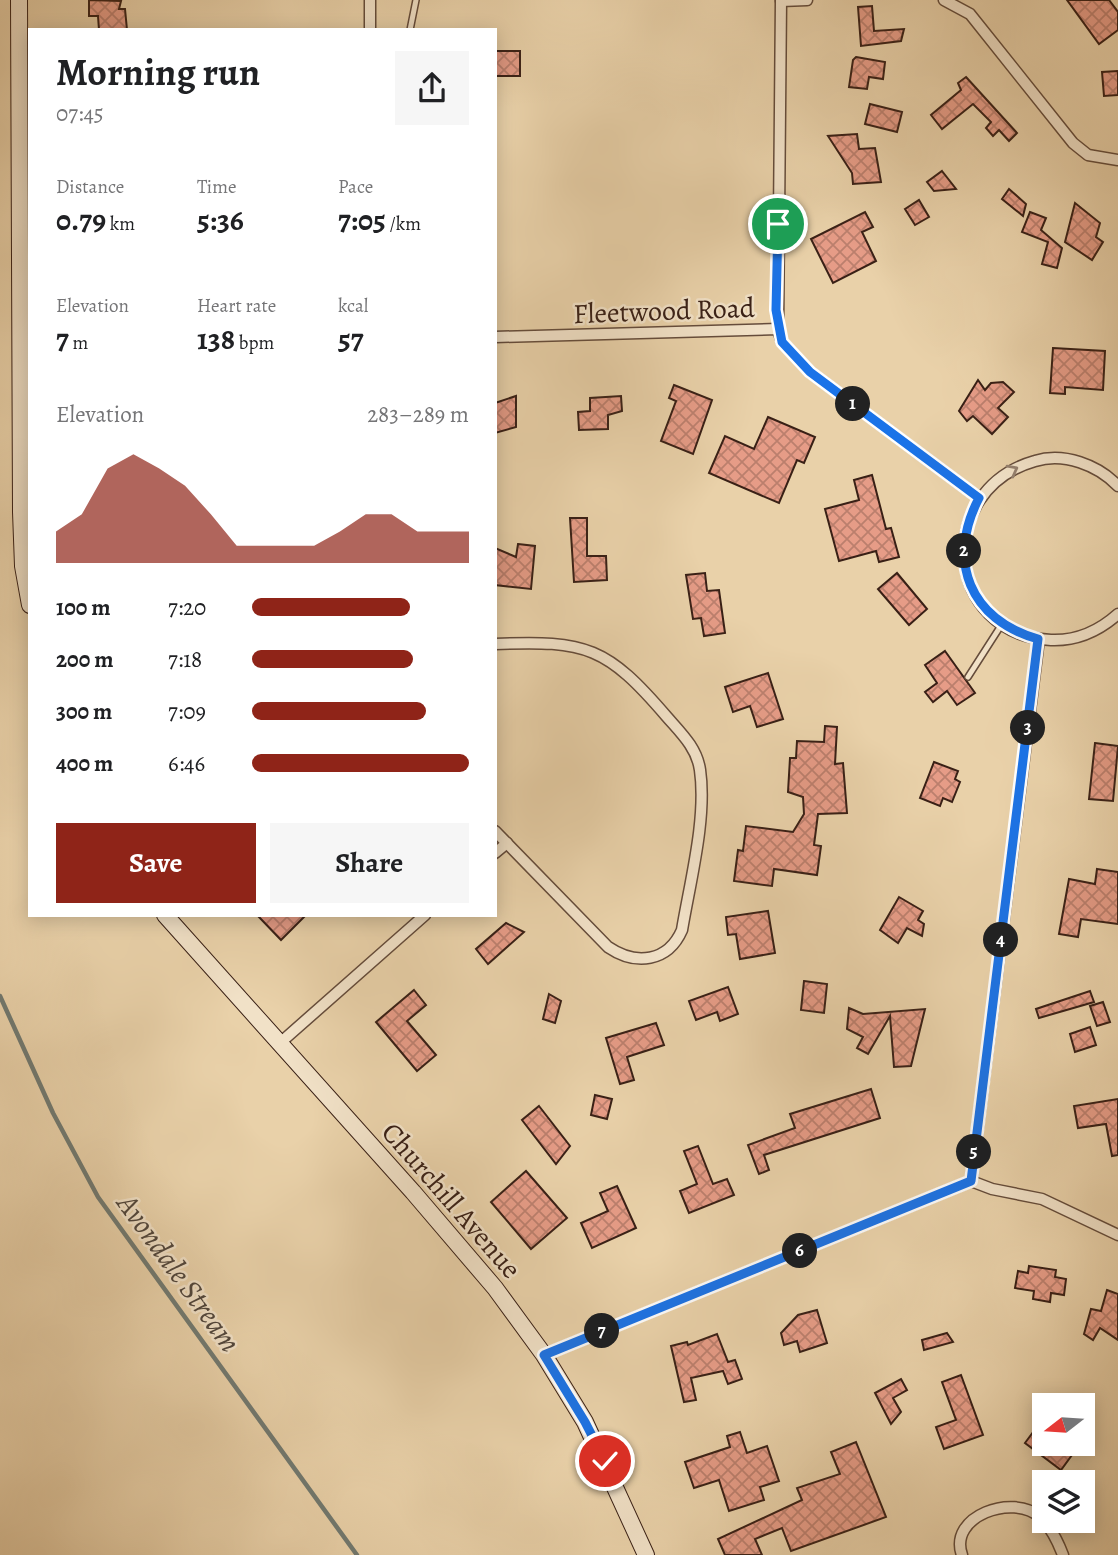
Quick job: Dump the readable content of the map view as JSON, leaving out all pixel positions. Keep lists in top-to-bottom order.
{
  "streets": {
    "main road": ["Churchill Avenue"],
    "street": ["Fleetwood Road"]
  },
  "water": ["Avondale Stream"],
  "north": "left",
  "page": {
    "heading": ["Morning run", "07:45"],
    "stats": [
      ["Distance", "0.79 km"],
      ["Time", "5:36"],
      ["Pace", "7:05 /km"],
      ["Elevation", "7 m"],
      ["Heart rate", "138 bpm"],
      ["kcal", "57"]
    ],
    "chart": ["Elevation", "283–289 m"],
    "pins": [
      "1",
      "2",
      "3",
      "4",
      "5",
      "6",
      "7"
    ],
    "list": [
      {
        "name": "100 m",
        "note": "7:20"
      },
      {
        "name": "200 m",
        "note": "7:18"
      },
      {
        "name": "300 m",
        "note": "7:09"
      },
      {
        "name": "400 m",
        "note": "6:46"
      }
    ],
    "buttons": ["Save", "Share"]
  }
}
